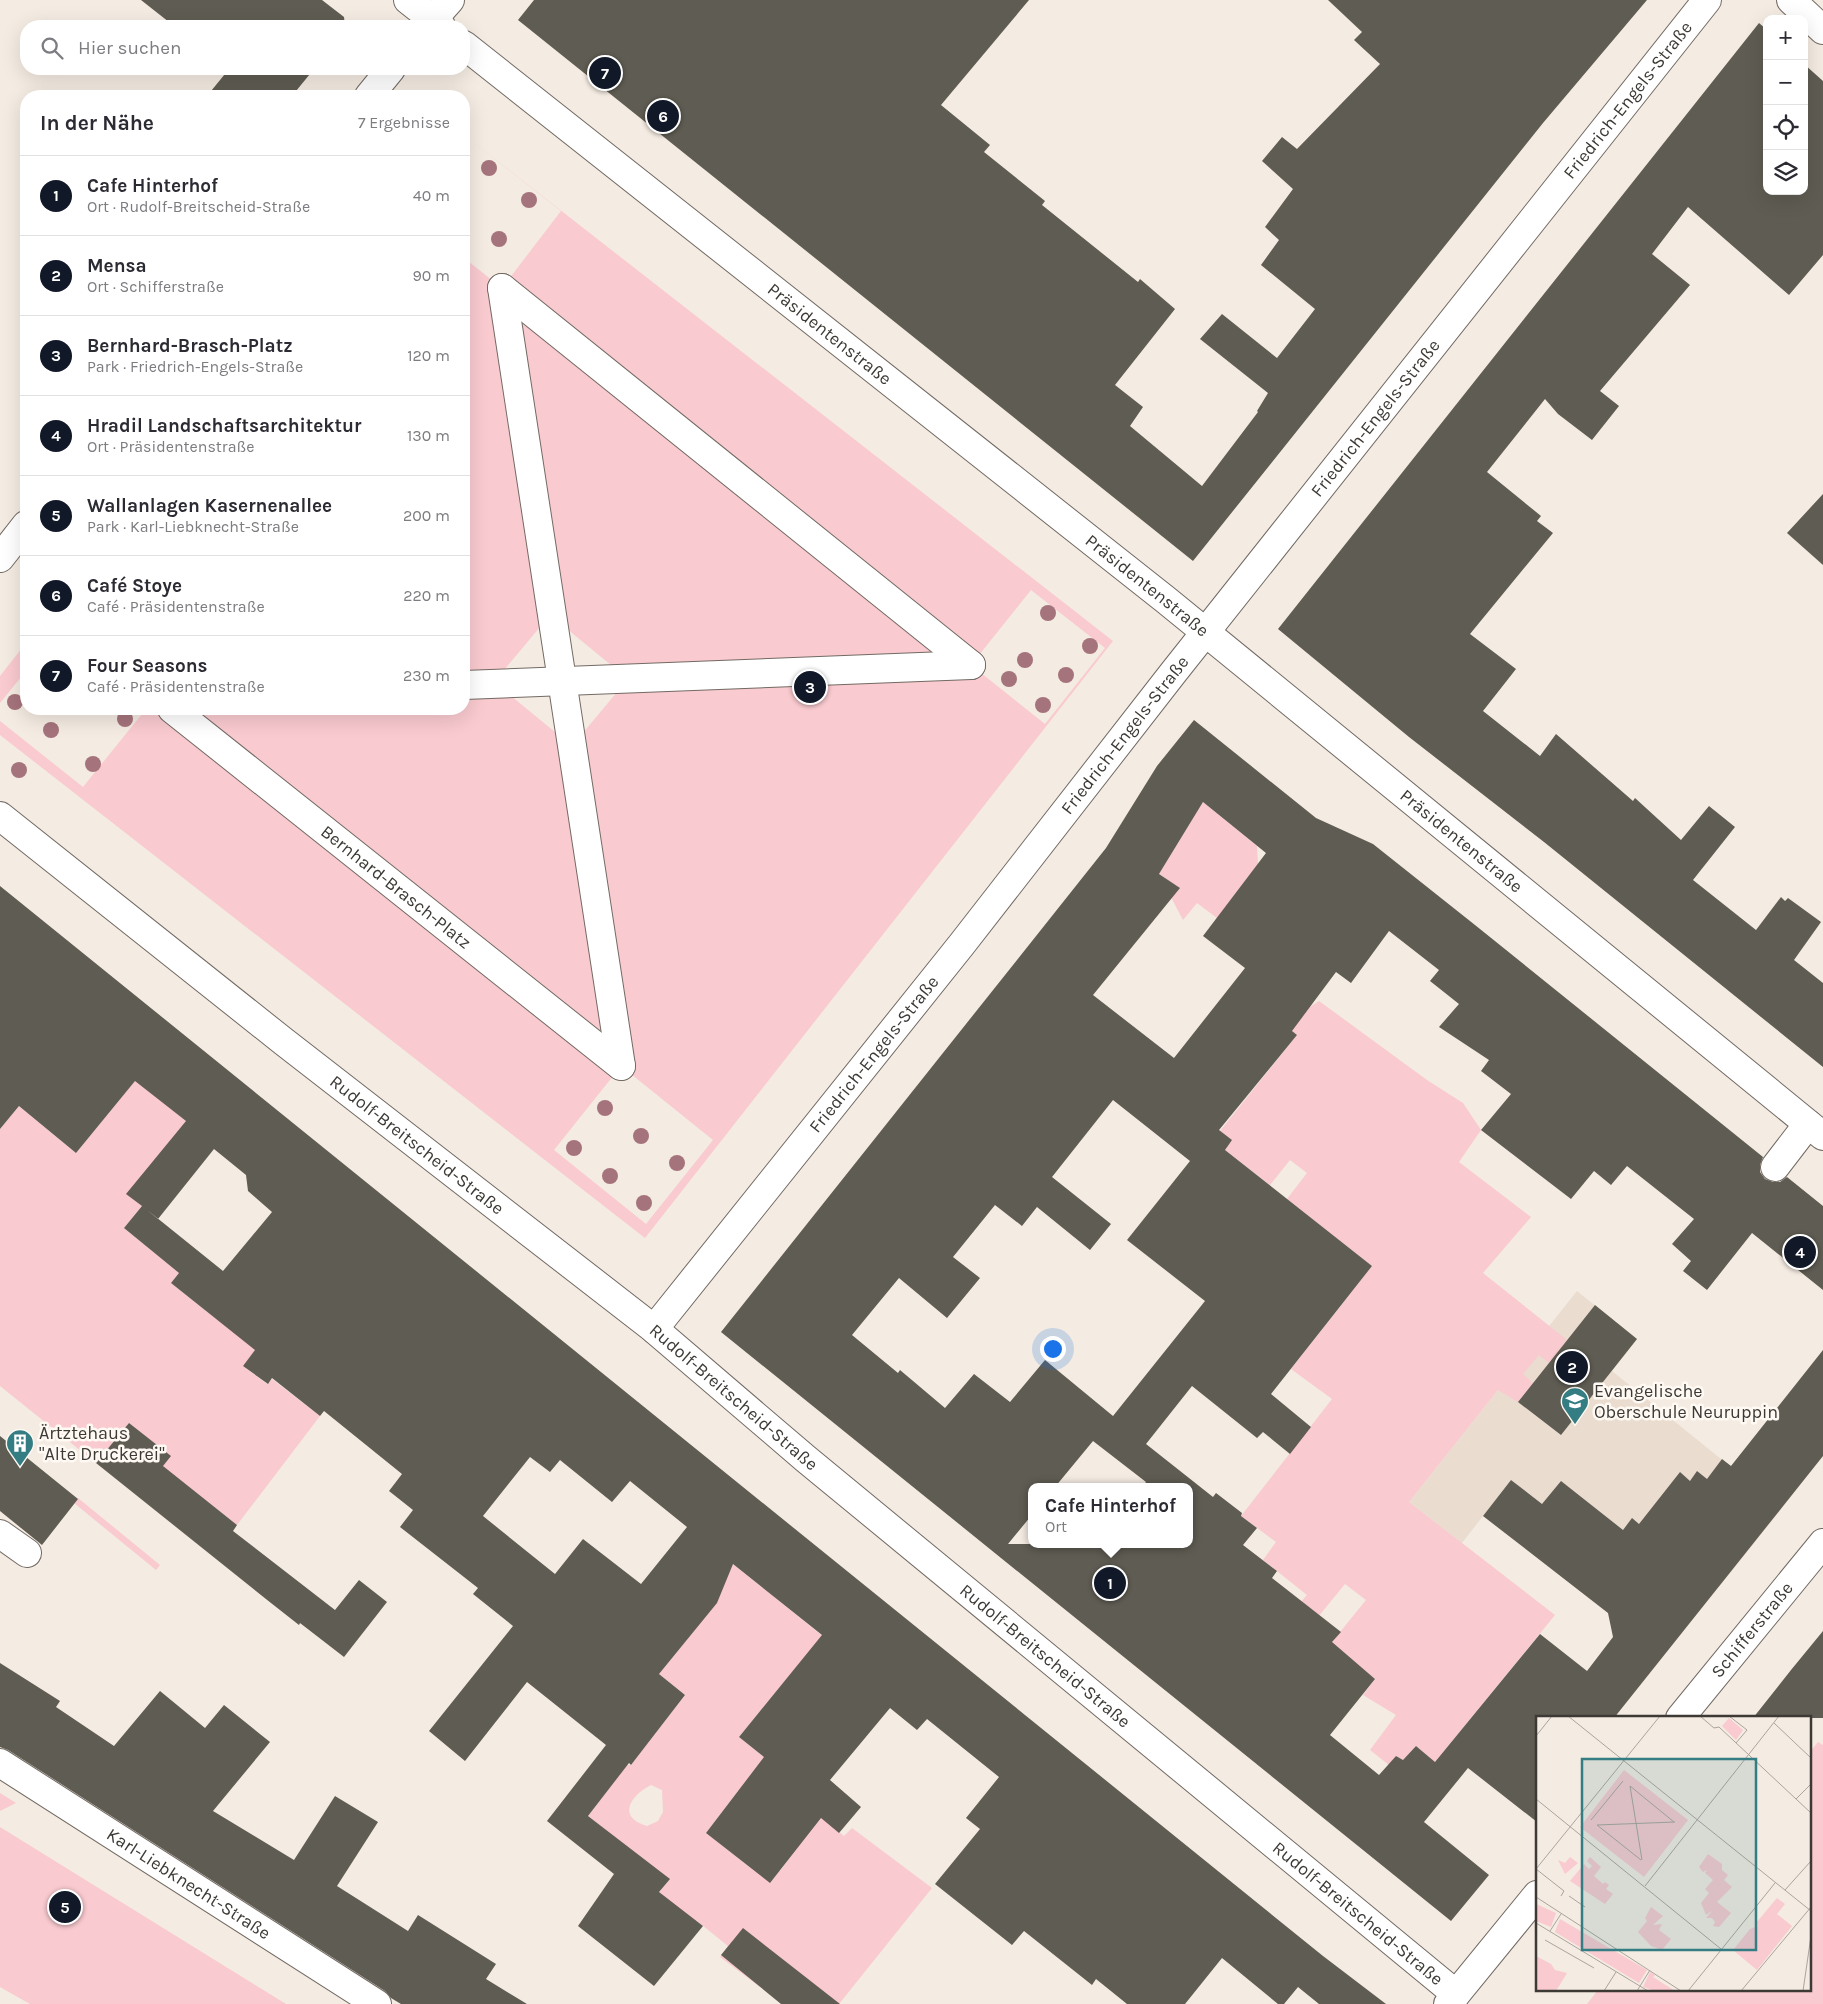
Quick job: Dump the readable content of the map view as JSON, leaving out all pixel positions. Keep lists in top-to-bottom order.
{
  "streets": {
    "street": [
      "Friedrich-Engels-Straße",
      "Präsidentenstraße",
      "Bernhard-Brasch-Platz",
      "Rudolf-Breitscheid-Straße",
      "Schifferstraße",
      "Karl-Liebknecht-Straße"
    ]
  },
  "crossings": [
    ["Friedrich-Engels-Straße", "Präsidentenstraße"],
    ["Friedrich-Engels-Straße", "Rudolf-Breitscheid-Straße"]
  ],
  "places": {
    "school or university": ["Evangelische Oberschule Neuruppin"],
    "building": ["Ärtztehaus \"Alte Druckerei\""]
  },
  "page": {
    "map_buttons": ["+", "−"],
    "search": "Hier suchen",
    "pins": [
      "7",
      "6",
      "3",
      "4",
      "2",
      "1",
      "5"
    ],
    "heading": ["In der Nähe", "7 Ergebnisse"],
    "list": [
      {
        "mark": "1",
        "name": "Cafe Hinterhof",
        "note": "Ort · Rudolf-Breitscheid-Straße",
        "value": "40 m"
      },
      {
        "mark": "2",
        "name": "Mensa",
        "note": "Ort · Schifferstraße",
        "value": "90 m"
      },
      {
        "mark": "3",
        "name": "Bernhard-Brasch-Platz",
        "note": "Park · Friedrich-Engels-Straße",
        "value": "120 m"
      },
      {
        "mark": "4",
        "name": "Hradil Landschaftsarchitektur",
        "note": "Ort · Präsidentenstraße",
        "value": "130 m"
      },
      {
        "mark": "5",
        "name": "Wallanlagen Kasernenallee",
        "note": "Park · Karl-Liebknecht-Straße",
        "value": "200 m"
      },
      {
        "mark": "6",
        "name": "Café Stoye",
        "note": "Café · Präsidentenstraße",
        "value": "220 m"
      },
      {
        "mark": "7",
        "name": "Four Seasons",
        "note": "Café · Präsidentenstraße",
        "value": "230 m"
      }
    ],
    "popup": ["Cafe Hinterhof", "Ort"]
  }
}
